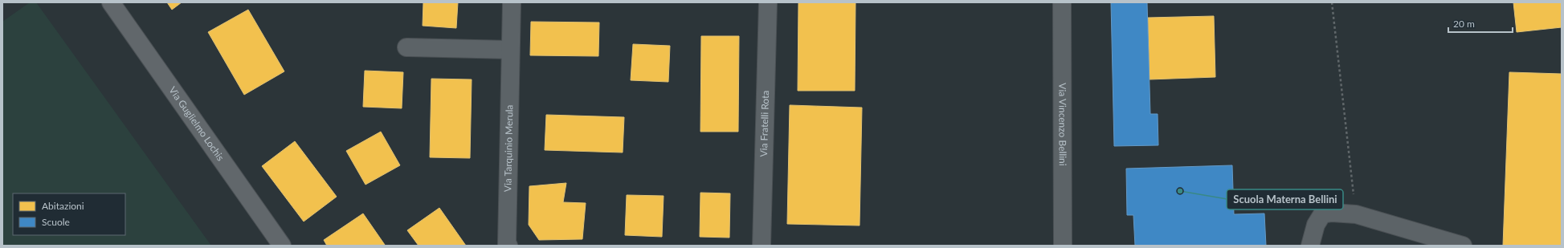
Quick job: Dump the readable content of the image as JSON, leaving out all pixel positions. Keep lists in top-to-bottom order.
{
  "streets": {
    "street": [
      "Via Guglielmo Lochis",
      "Via Fratelli Rota",
      "Via Vincenzo Bellini",
      "Via Tarquinio Merula"
    ]
  },
  "places": ["Scuola Materna Bellini"],
  "legend": ["Abitazioni", "Scuole"],
  "scale_bar": "20 m"
}
